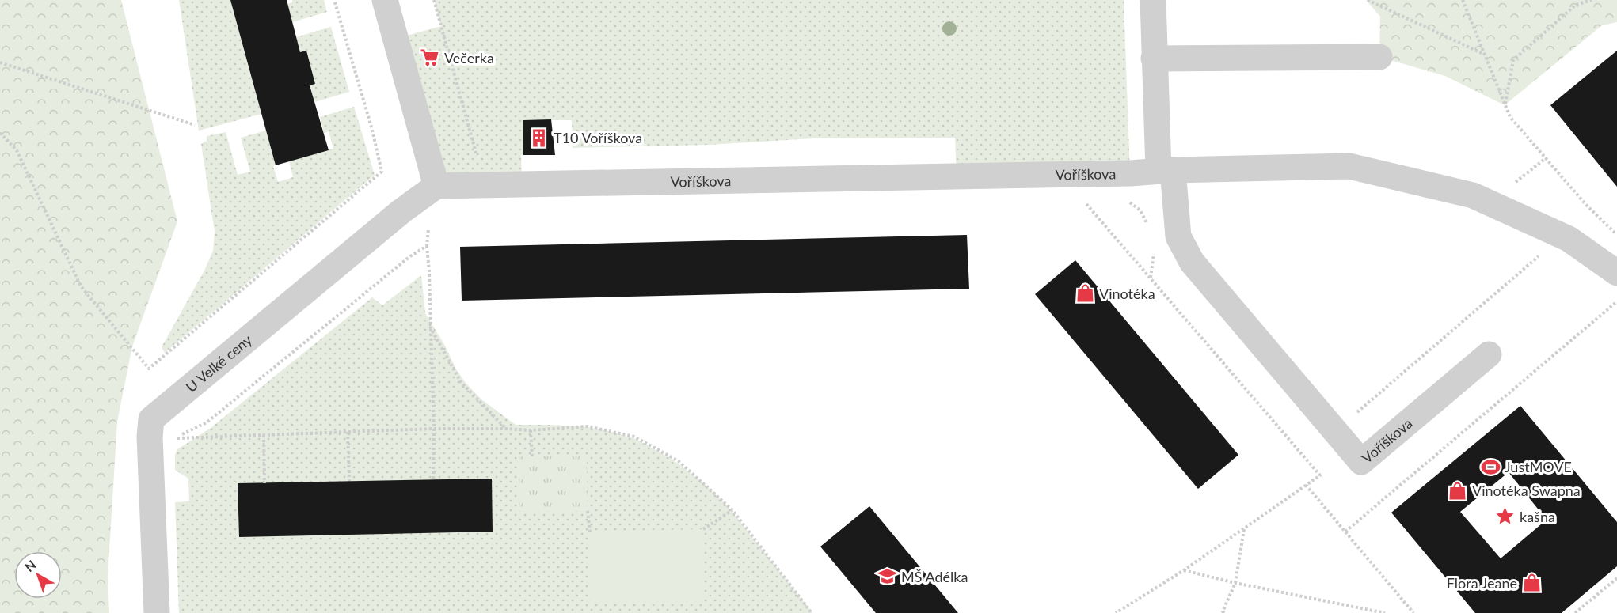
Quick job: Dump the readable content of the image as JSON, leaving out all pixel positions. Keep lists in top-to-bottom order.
{
  "streets": {
    "street": ["Voříškova", "U Velké ceny"]
  },
  "crossings": [
    ["Voříškova", "U Velké ceny"]
  ],
  "places": {
    "supermarket": ["Večerka"],
    "building": ["T10 Voříškova"],
    "shop": ["Vinotéka", "Vinotéka Swapna", "Flora Jeane"],
    "sports": ["JustMOVE"],
    "place": ["kašna"],
    "school or university": ["MŠ Adélka"]
  },
  "north": "top left"
}
